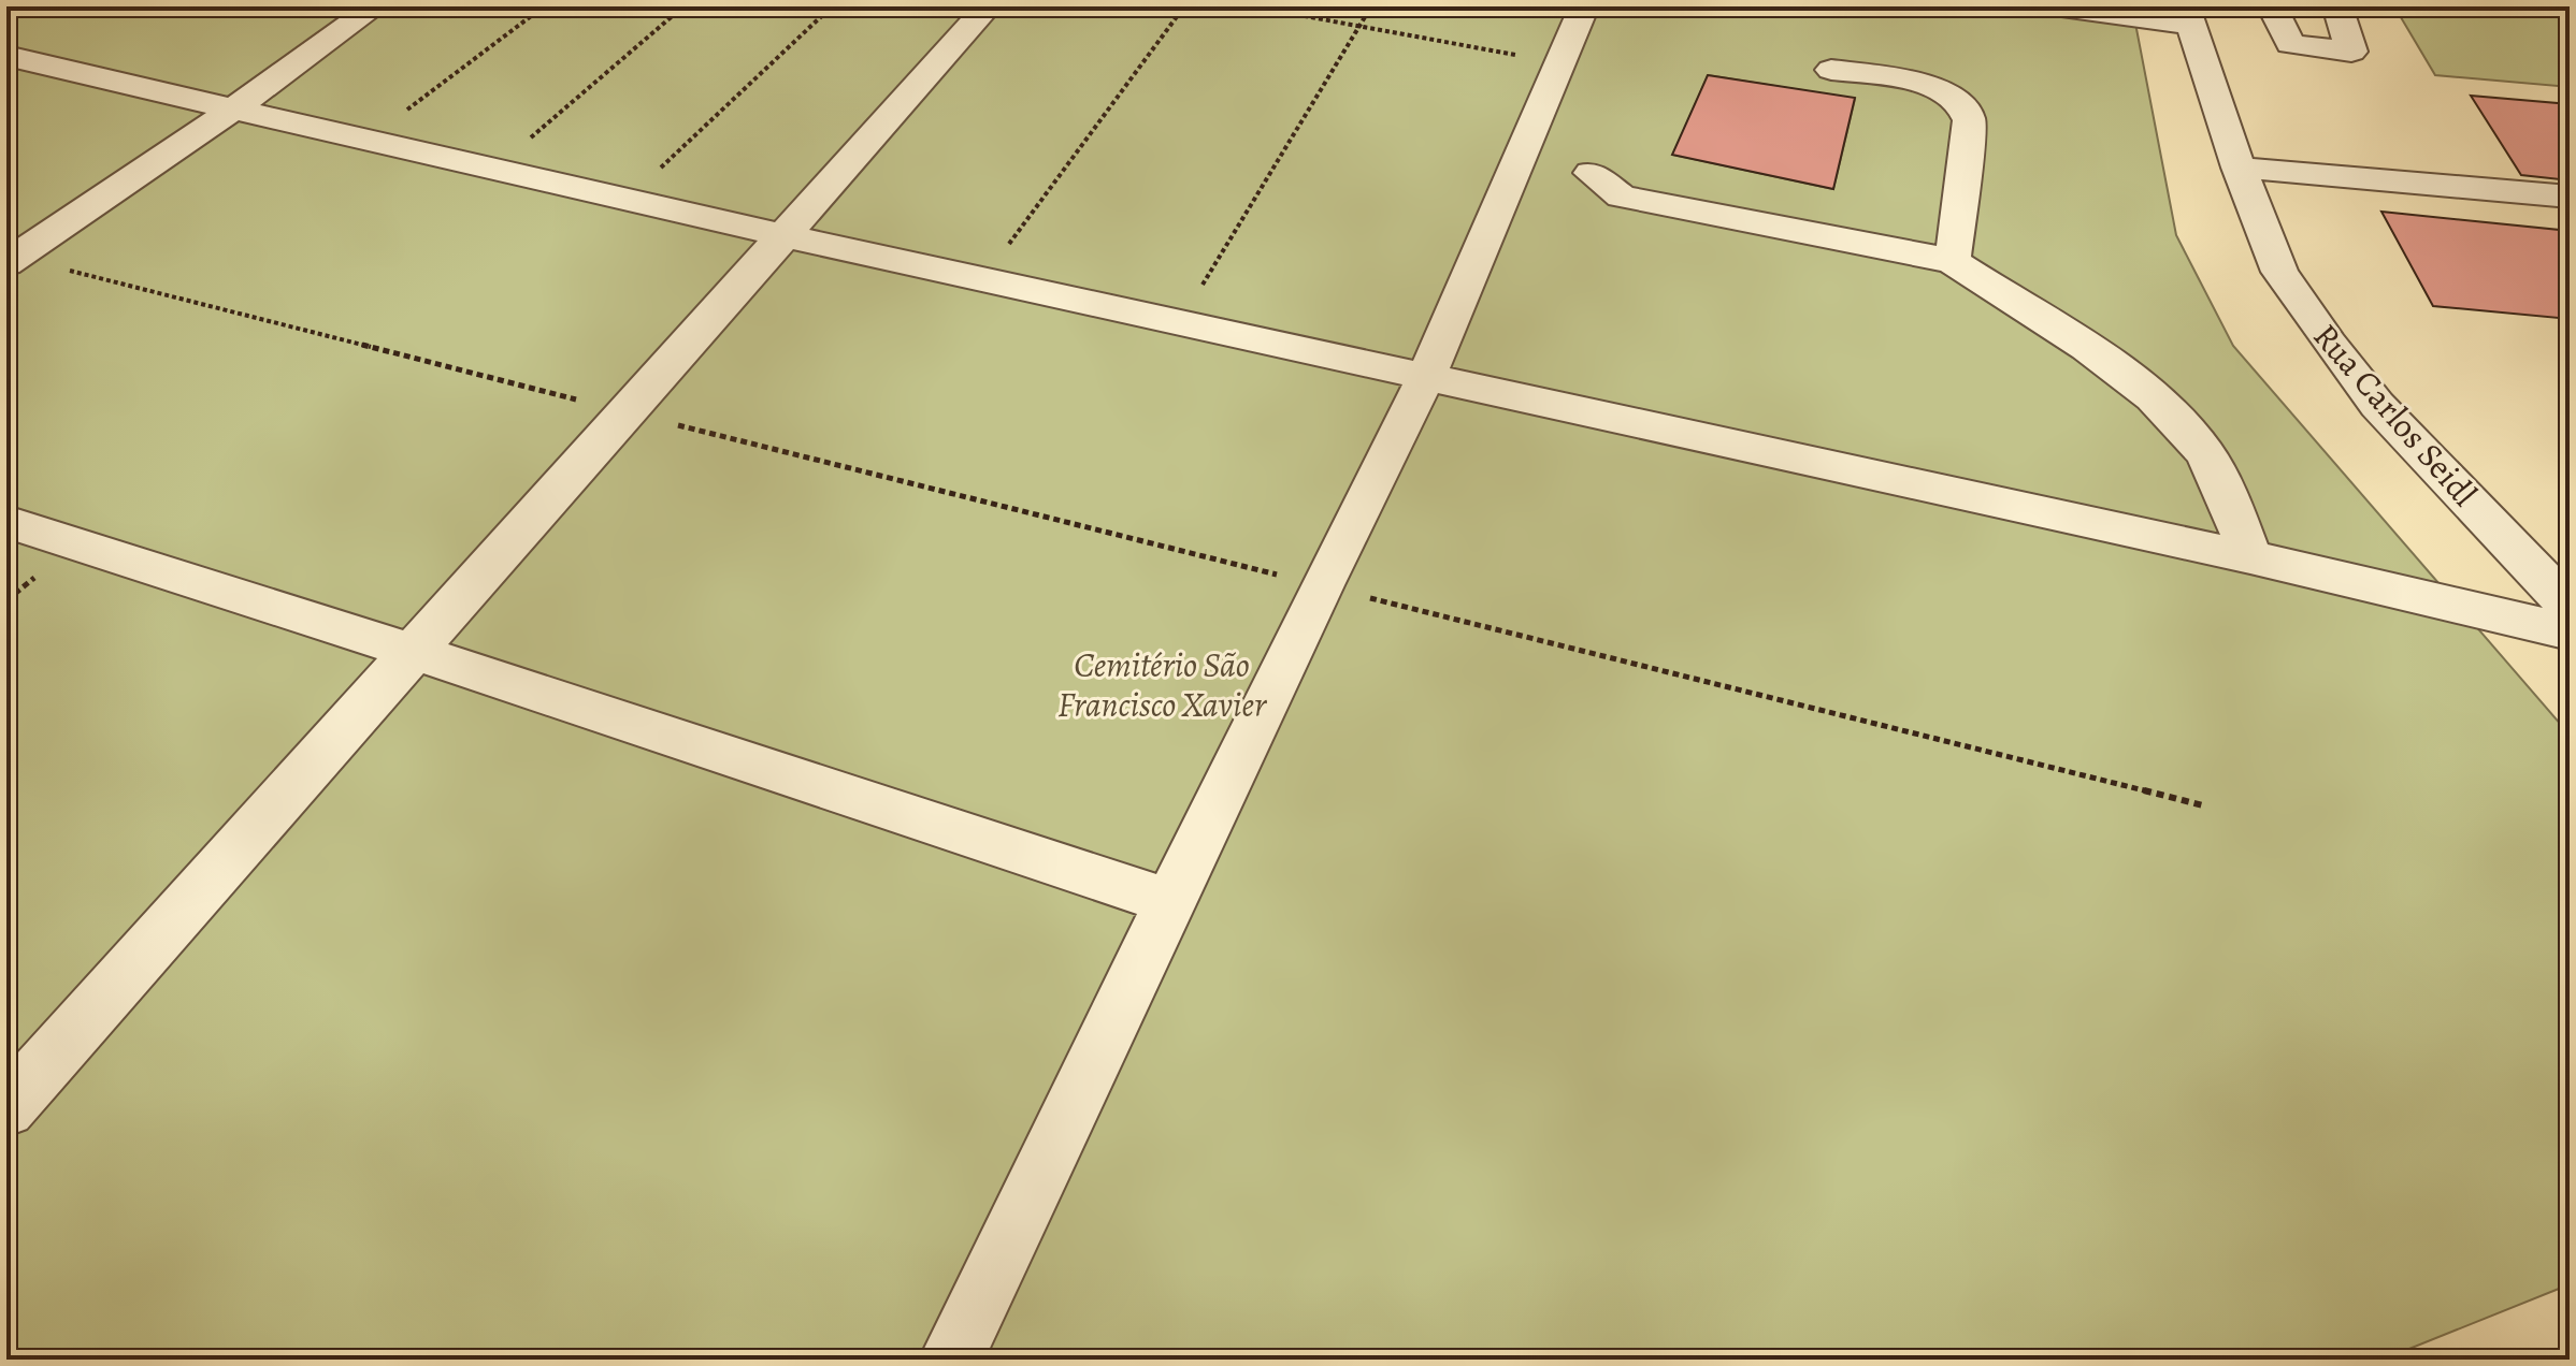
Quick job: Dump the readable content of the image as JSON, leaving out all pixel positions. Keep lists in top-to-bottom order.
{
  "streets": {
    "street": ["Rua Carlos Seidl"]
  },
  "parks": ["Cemitério São Francisco Xavier"]
}
